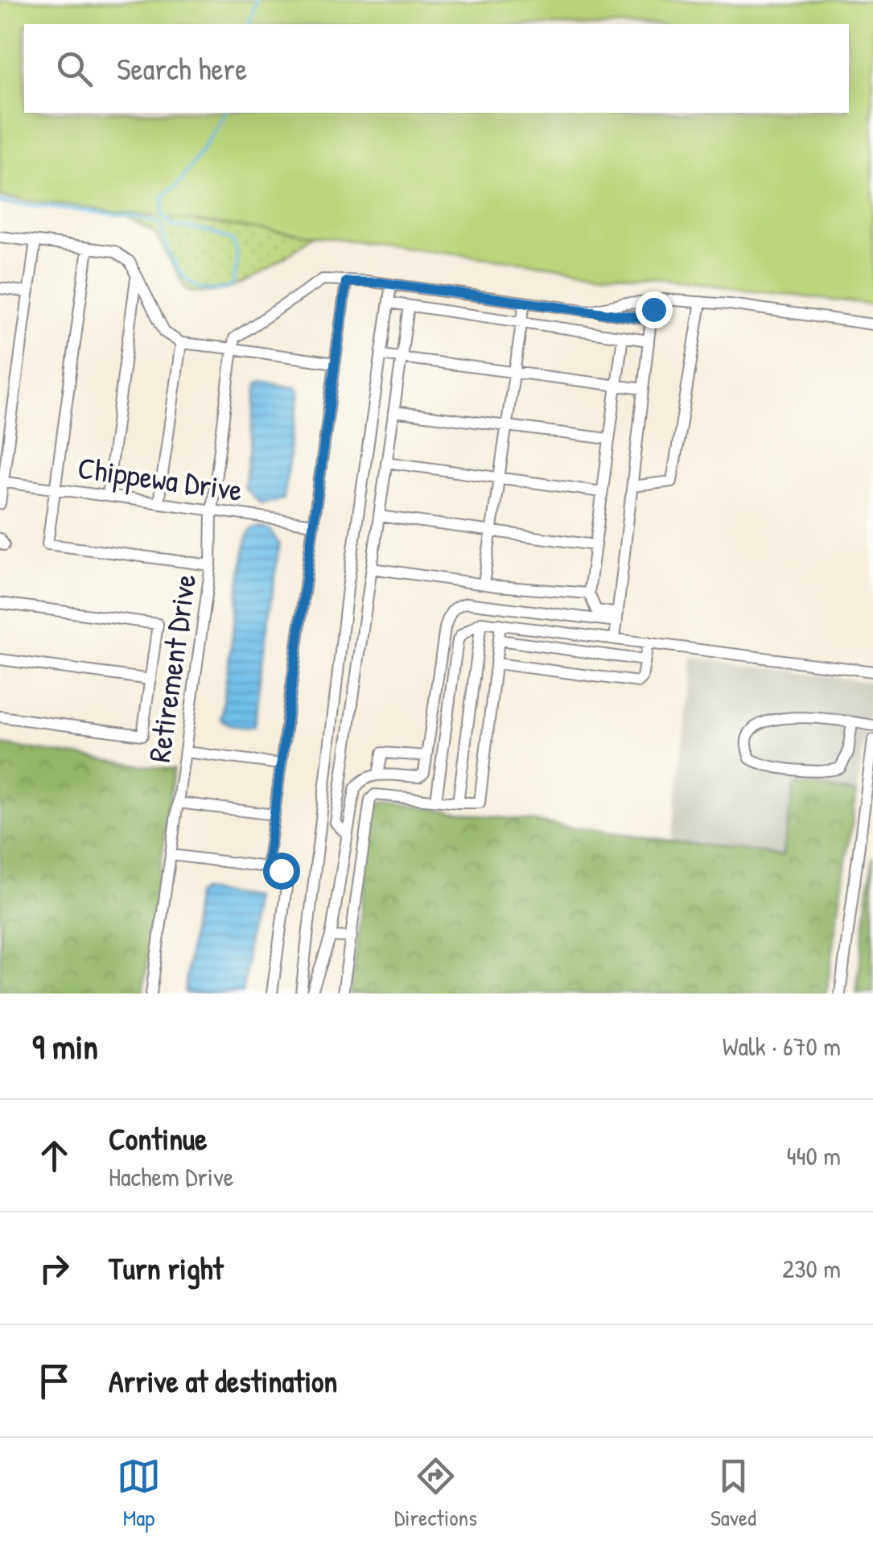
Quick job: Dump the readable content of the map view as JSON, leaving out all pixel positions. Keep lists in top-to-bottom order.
{
  "streets": {
    "street": ["Chippewa Drive", "Retirement Drive"]
  },
  "crossings": [
    ["Chippewa Drive", "Retirement Drive"]
  ],
  "page": {
    "search": "Search here",
    "heading": ["9 min", "Walk · 670 m"],
    "list": [
      ["Continue", "Hachem Drive", "440 m"],
      ["Turn right", "230 m"],
      "Arrive at destination"
    ],
    "nav": ["Map", "Directions", "Saved"]
  }
}
